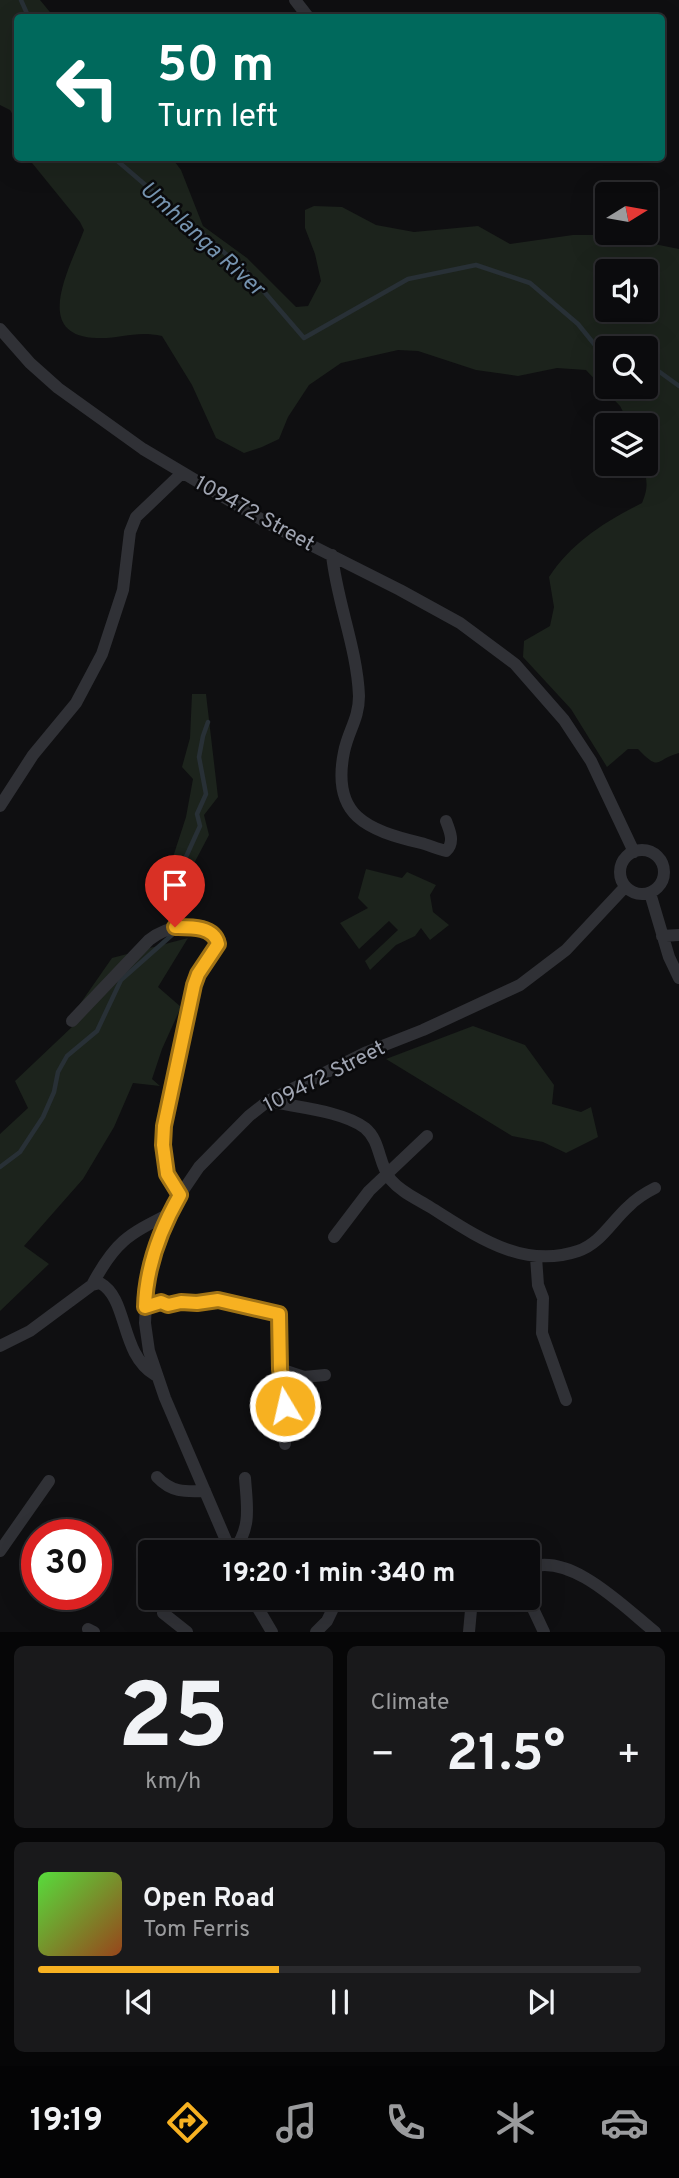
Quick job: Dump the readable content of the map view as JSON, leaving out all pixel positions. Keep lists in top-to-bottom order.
{
  "streets": {
    "street": ["109472 Street"]
  },
  "water": ["Umhlanga River"],
  "north": "right",
  "page": {
    "turn": ["50 m", "Turn left"],
    "limit": "30",
    "trip": "19:20 · 1 min · 340 m",
    "tile": [
      ["25", "km/h"],
      "Climate"
    ],
    "heat": ["−", "21.5°", "+"],
    "song": ["Open Road", "Tom Ferris"],
    "tabs": "19:19"
  }
}
